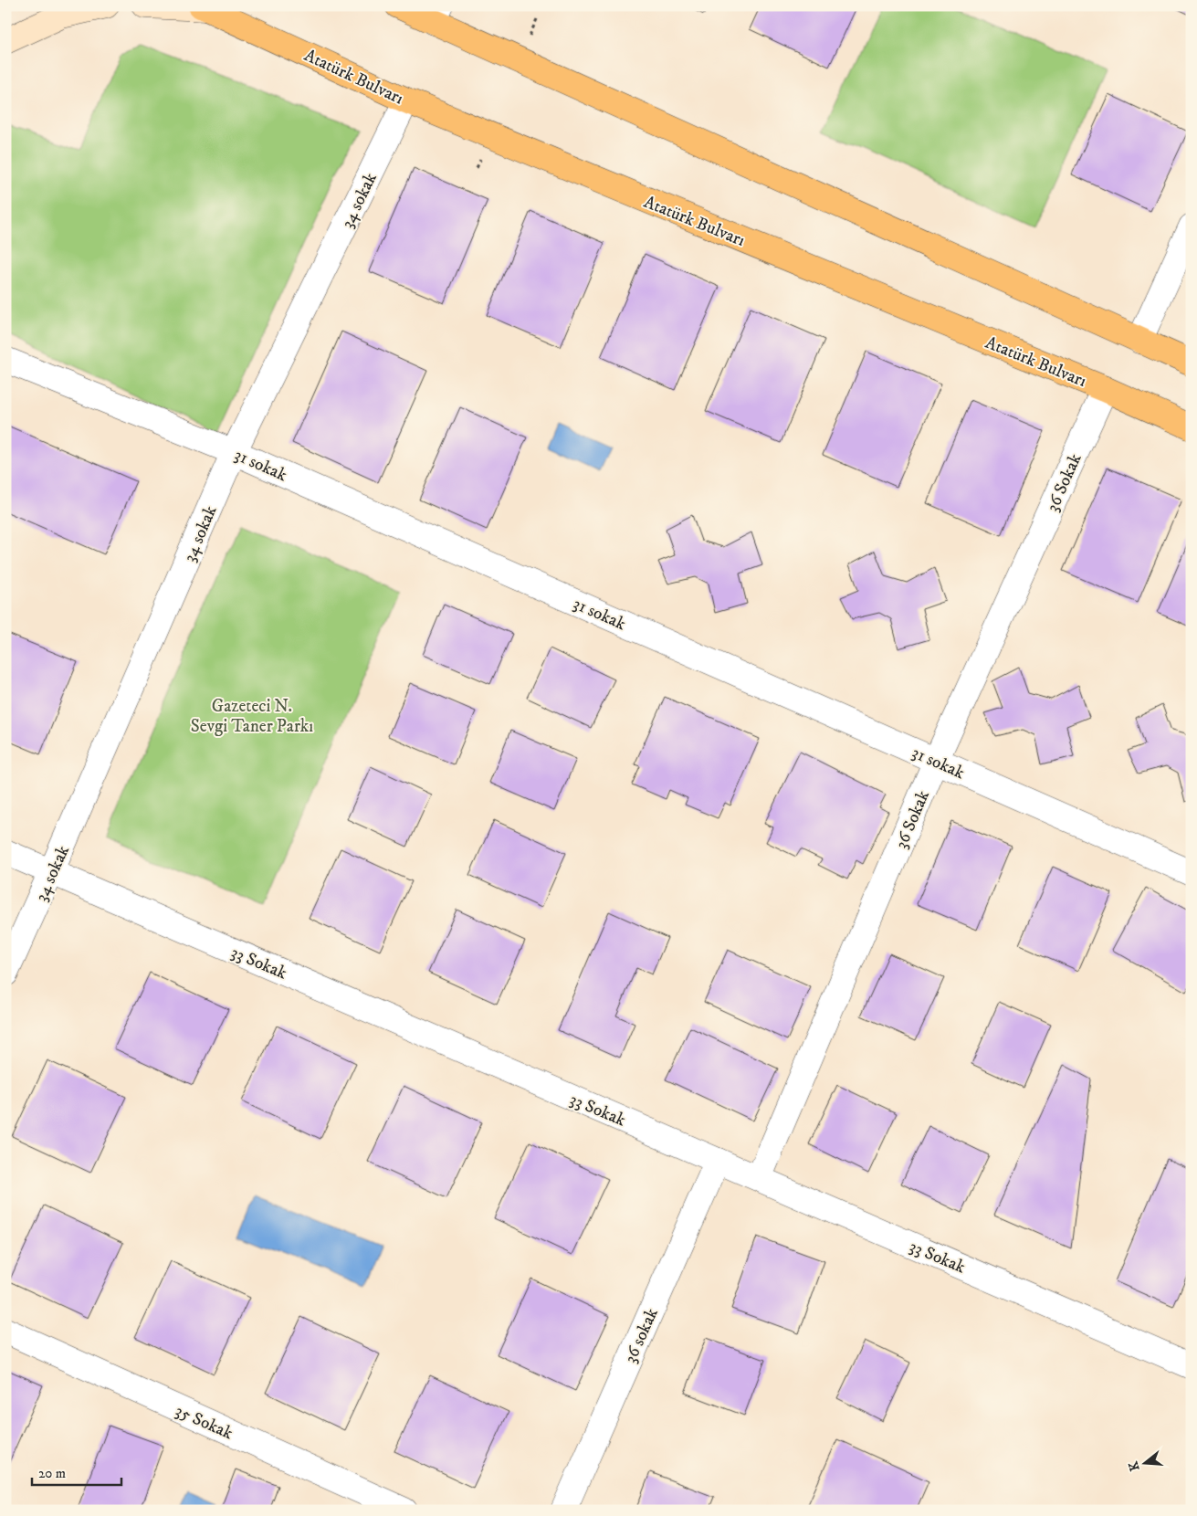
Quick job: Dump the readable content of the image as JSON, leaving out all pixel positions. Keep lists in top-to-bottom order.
{
  "streets": {
    "main road": ["Atatürk Bulvarı"],
    "street": [
      "34 sokak",
      "31 sokak",
      "36 Sokak",
      "33 Sokak",
      "36 sokak",
      "35 Sokak"
    ]
  },
  "crossings": [
    ["Atatürk Bulvarı", "34 sokak"],
    ["Atatürk Bulvarı", "36 Sokak"],
    ["34 sokak", "31 sokak"],
    ["34 sokak", "33 Sokak"],
    ["31 sokak", "36 Sokak"],
    ["36 Sokak", "33 Sokak"],
    ["33 Sokak", "36 sokak"]
  ],
  "parks": ["Gazeteci N. Sevgi Taner Parkı"],
  "scale_bar": "20 m",
  "north": "left"
}
